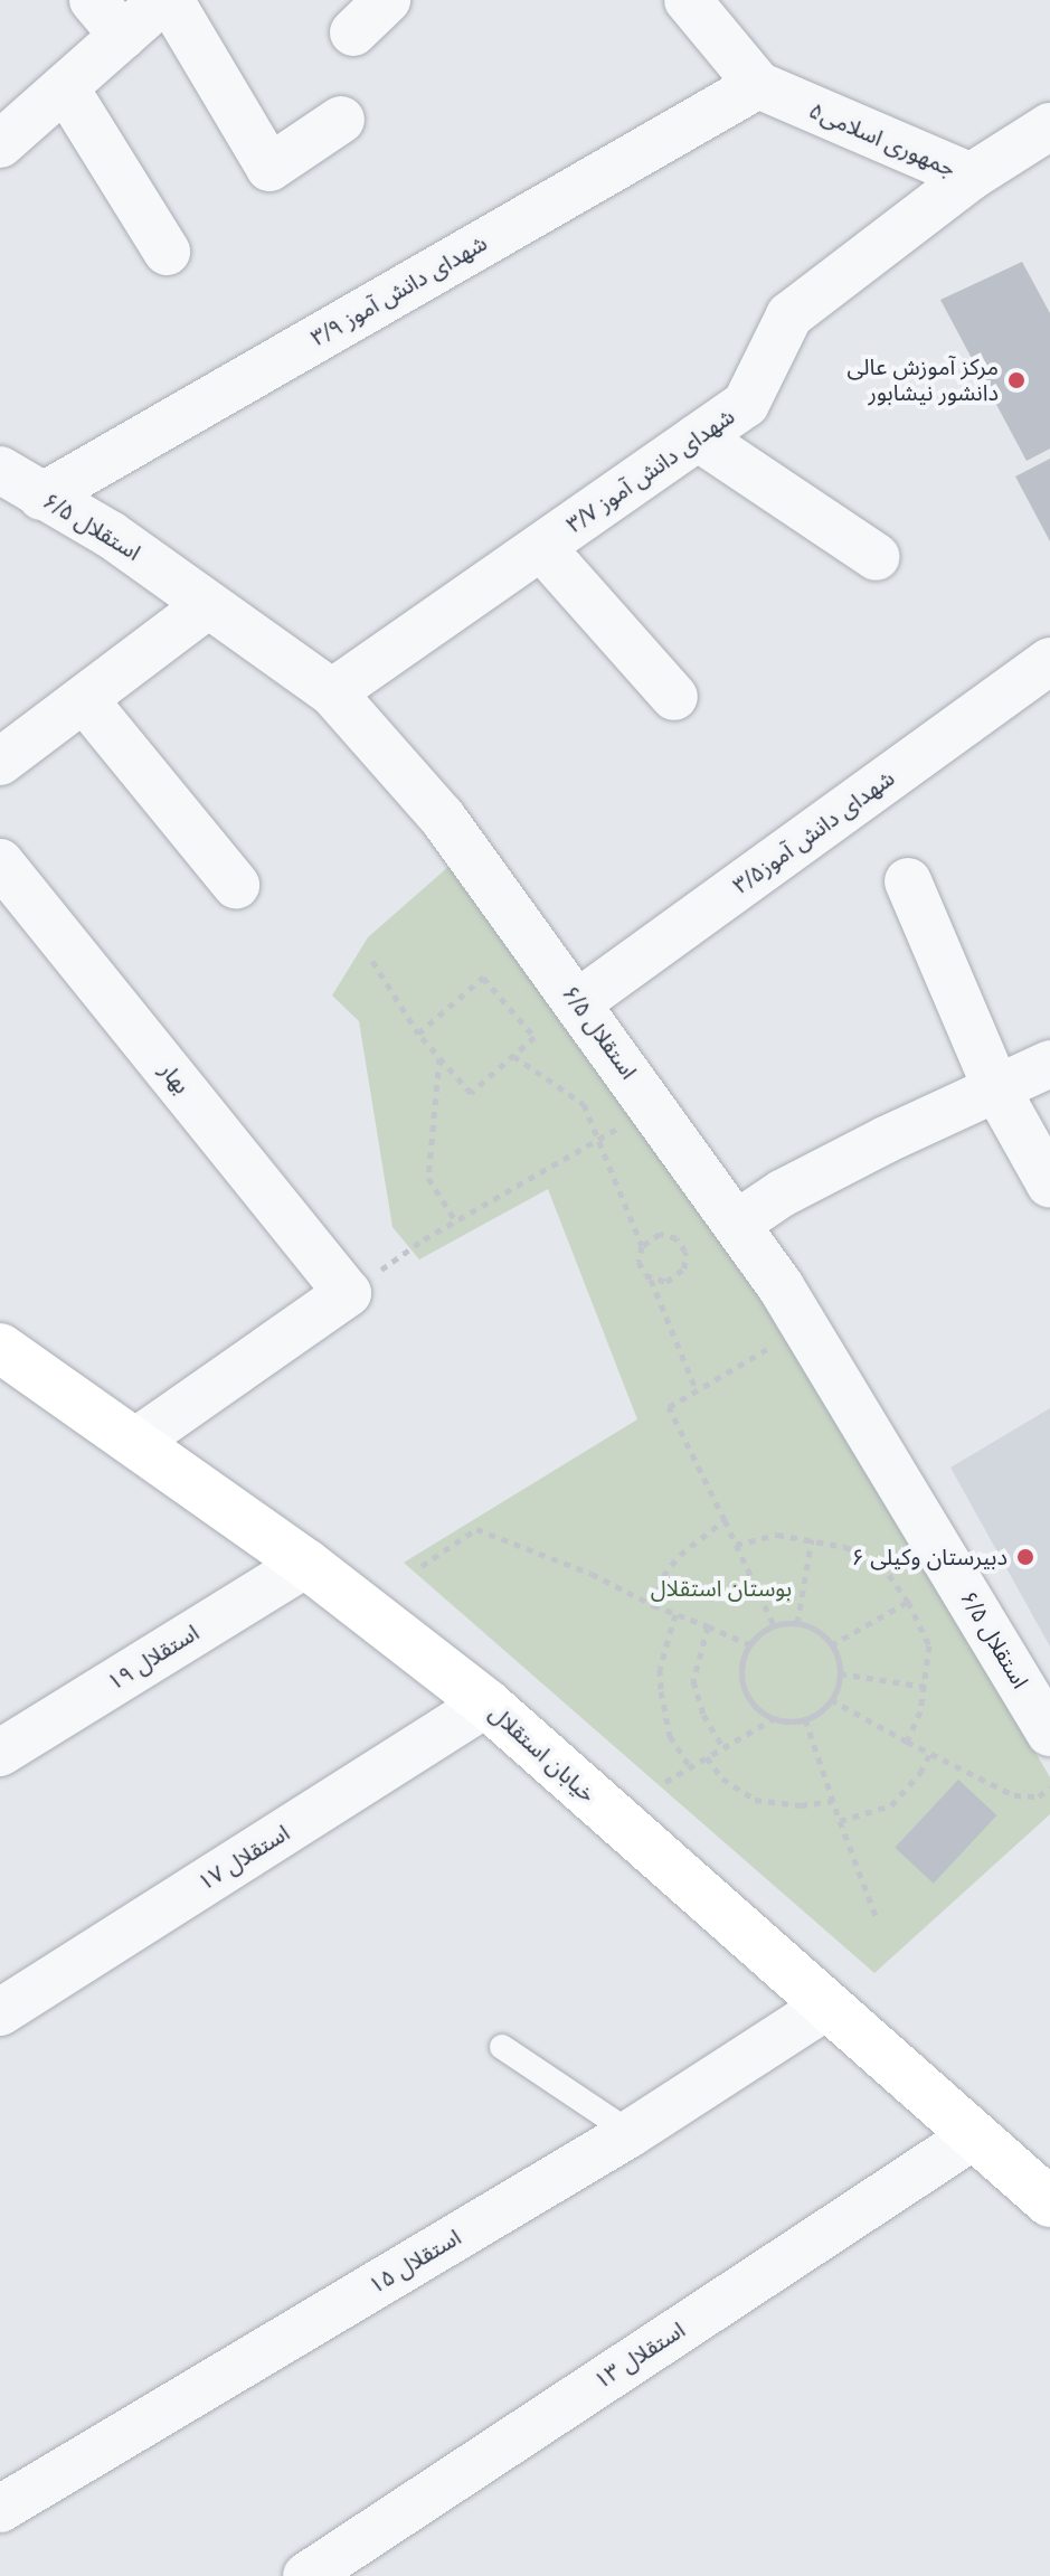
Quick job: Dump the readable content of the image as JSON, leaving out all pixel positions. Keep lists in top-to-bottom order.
{
  "streets": {
    "main road": ["خیابان استقلال"],
    "street": [
      "جمهوری اسلامی۵",
      "شهدای دانش آموز ۳/۹",
      "شهدای دانش آموز ۳/۷",
      "استقلال ۶/۵",
      "شهدای دانش آموز۳/۵",
      "بهار",
      "استقلال ۱۹",
      "استقلال ۱۷",
      "استقلال ۱۵",
      "استقلال ۱۳"
    ]
  },
  "crossings": [
    ["جمهوری اسلامی۵", "شهدای دانش آموز ۳/۹"],
    ["جمهوری اسلامی۵", "شهدای دانش آموز ۳/۷"],
    ["شهدای دانش آموز ۳/۹", "استقلال ۶/۵"],
    ["شهدای دانش آموز ۳/۷", "استقلال ۶/۵"],
    ["استقلال ۶/۵", "شهدای دانش آموز۳/۵"],
    ["استقلال ۱۹", "خیابان استقلال"],
    ["خیابان استقلال", "استقلال ۱۷"],
    ["خیابان استقلال", "استقلال ۱۵"],
    ["خیابان استقلال", "استقلال ۱۳"]
  ],
  "parks": ["بوستان استقلال"],
  "places": ["مرکز آموزش عالی دانشور نیشابور", "دبیرستان وکیلی ۶"]
}
